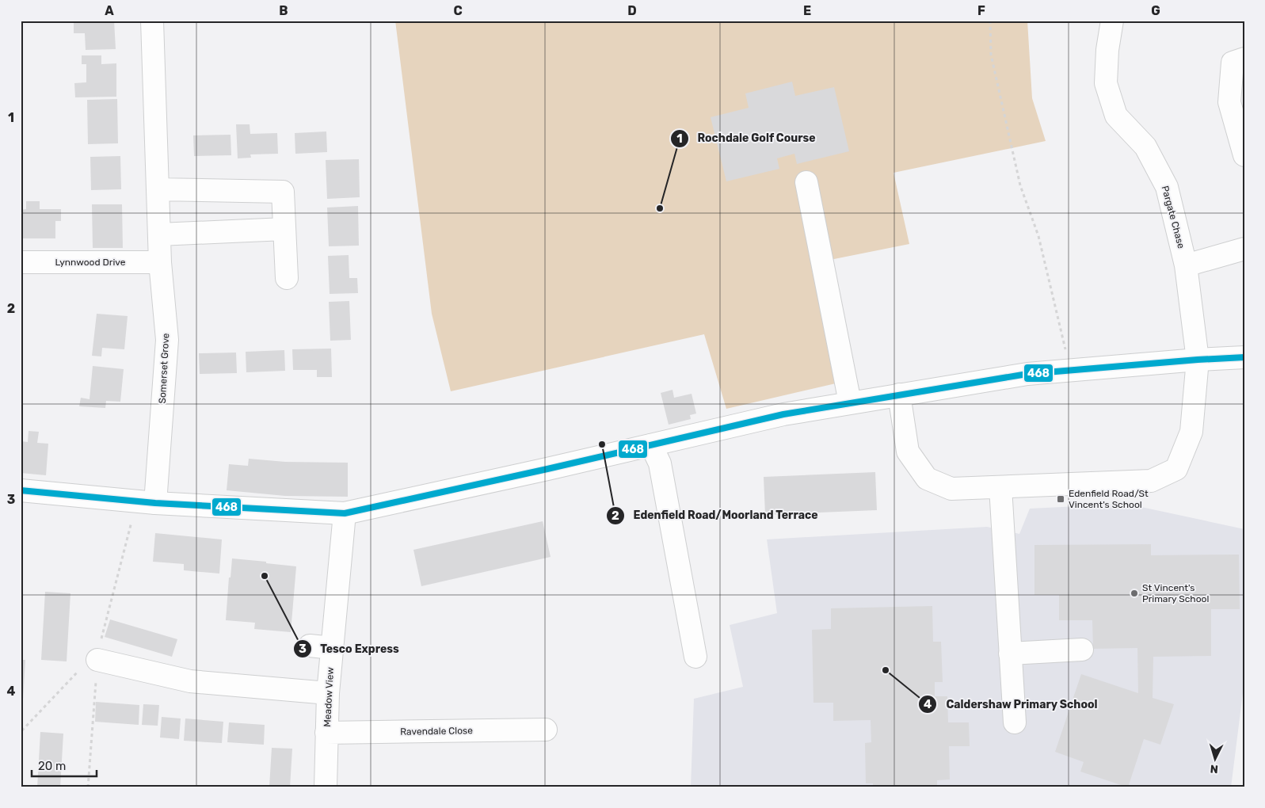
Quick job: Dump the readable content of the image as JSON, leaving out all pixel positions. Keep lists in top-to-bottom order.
{
  "streets": {
    "street": [
      "Pargate Chase",
      "Lynnwood Drive",
      "Somerset Grove",
      "Meadow View",
      "Ravendale Close"
    ]
  },
  "crossings": [
    ["Lynnwood Drive", "Somerset Grove"],
    ["Meadow View", "Ravendale Close"]
  ],
  "places": {
    "other": [
      "Rochdale Golf Course",
      "Edenfield Road/Moorland Terrace",
      "Tesco Express",
      "St Vincent's Primary School",
      "Caldershaw Primary School"
    ],
    "transit": ["Edenfield Road/St Vincent's School"]
  },
  "lines": ["transit line 468"],
  "scale_bar": "20 m",
  "north": "bottom",
  "grid": {
    "columns": [
      "A",
      "B",
      "C",
      "D",
      "E",
      "F",
      "G"
    ],
    "rows": [
      "1",
      "2",
      "3",
      "4"
    ]
  }
}
